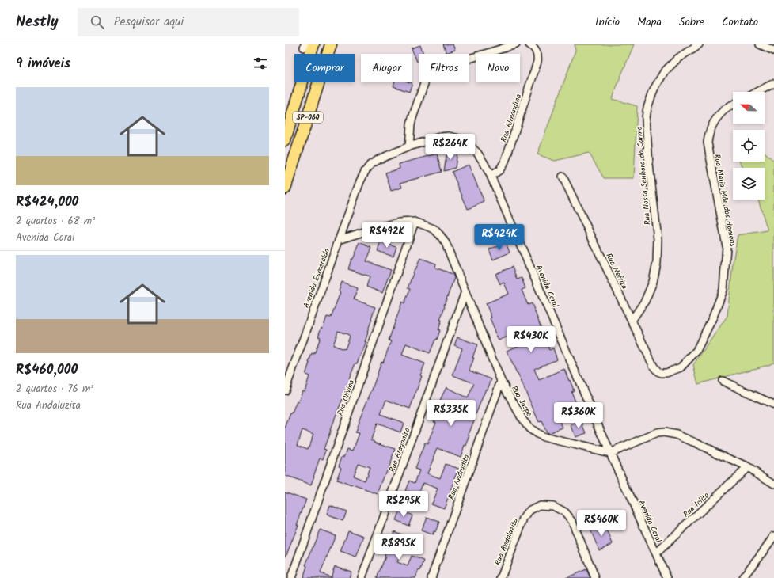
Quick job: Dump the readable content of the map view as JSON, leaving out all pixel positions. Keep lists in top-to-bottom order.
{
  "streets": {
    "highway": ["SP-060"],
    "street": [
      "Rua Almandina",
      "Rua Nossa Senhora do Carmo",
      "Rua Maria Mãe dos Homens",
      "Rua Nefrita",
      "Avenida Esmeralda",
      "Avenida Coral",
      "Rua Olivina",
      "Rua Jaspe",
      "Rua Aragonita",
      "Rua Andradita",
      "Rua Iolita",
      "Rua Andaluzita"
    ]
  },
  "crossings": [
    ["Rua Almandina", "Avenida Coral"],
    ["Rua Nossa Senhora do Carmo", "Rua Nefrita"],
    ["Rua Maria Mãe dos Homens", "Rua Nefrita"],
    ["Avenida Esmeralda", "Avenida Coral"],
    ["Avenida Esmeralda", "Rua Jaspe"],
    ["Avenida Coral", "Rua Jaspe"],
    ["Avenida Coral", "Rua Iolita"],
    ["Rua Olivina", "Rua Jaspe"],
    ["Rua Jaspe", "Rua Aragonita"],
    ["Rua Jaspe", "Rua Andradita"]
  ],
  "north": "left",
  "page": {
    "header": "Nestly",
    "search": "Pesquisar aqui",
    "nav": [
      "Início",
      "Mapa",
      "Sobre",
      "Contato"
    ],
    "heading": "9 imóveis",
    "chip": [
      "Comprar",
      "Alugar",
      "Filtros",
      "Novo"
    ],
    "list": [
      {
        "name": "R$424,000",
        "note": "2 quartos · 68 m² · Avenida Coral"
      },
      {
        "name": "R$460,000",
        "note": "2 quartos · 76 m² · Rua Andaluzita"
      }
    ],
    "price": [
      "R$264K",
      "R$492K",
      "R$424K",
      "R$430K",
      "R$335K",
      "R$360K",
      "R$295K",
      "R$460K",
      "R$895K"
    ]
  }
}
